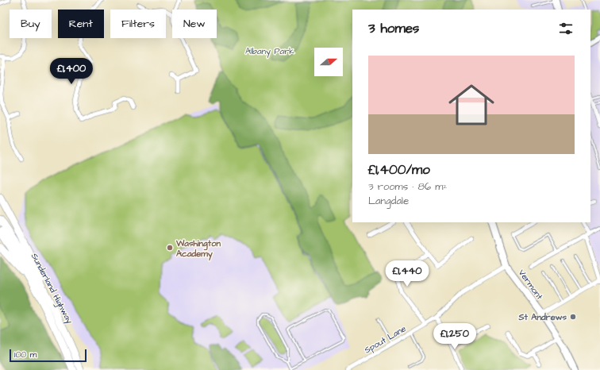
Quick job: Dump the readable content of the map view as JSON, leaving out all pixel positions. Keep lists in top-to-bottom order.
{
  "streets": {
    "highway": ["Sunderland Highway"],
    "main road": ["Vermont"],
    "street": ["Spout Lane"]
  },
  "crossings": [
    ["Vermont", "Spout Lane"]
  ],
  "parks": ["Albany Park"],
  "places": ["Washington Academy", "St Andrews"],
  "scale_bar": "100 m",
  "north": "right",
  "page": {
    "chip": [
      "Buy",
      "Rent",
      "Filters",
      "New"
    ],
    "heading": "3 homes",
    "list": [
      {
        "name": "£1,400/mo",
        "note": "3 rooms · 86 m² · Langdale"
      }
    ],
    "price": ["£1,400", "£1,440", "£1,250"],
    "scale": "100 m"
  }
}
